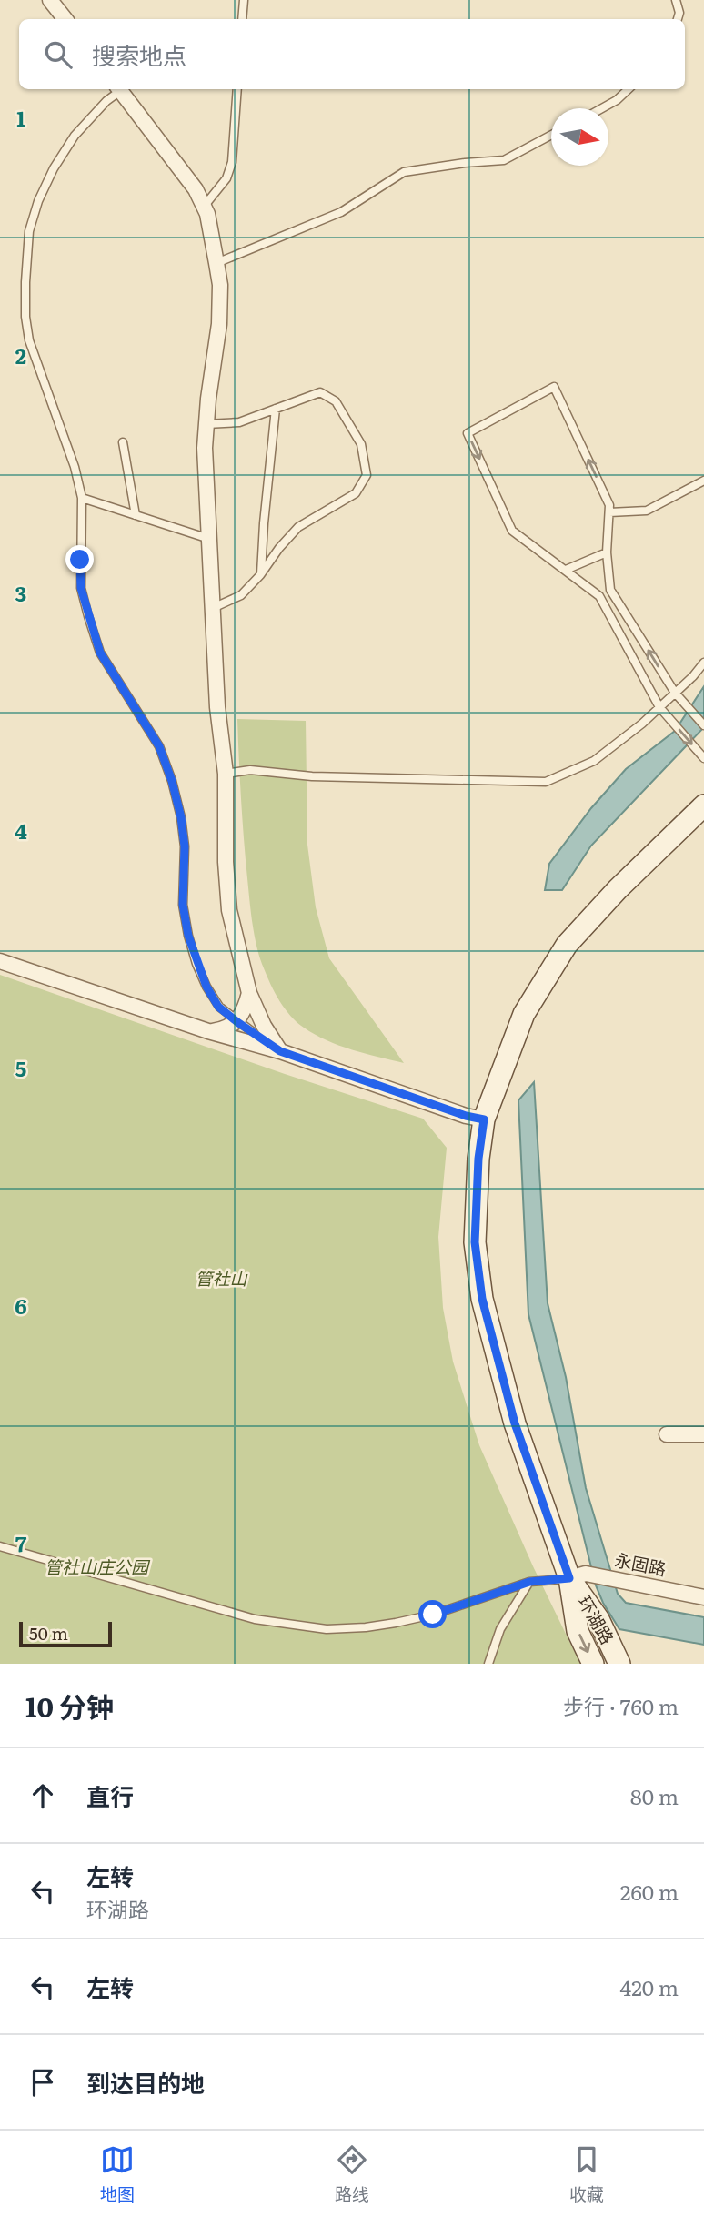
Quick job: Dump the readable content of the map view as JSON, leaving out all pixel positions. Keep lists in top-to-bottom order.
{
  "streets": {
    "street": ["永固路", "环湖路"]
  },
  "crossings": [
    ["永固路", "环湖路"]
  ],
  "parks": ["管社山", "管社山庄公园"],
  "scale_bar": "50 m",
  "north": "right",
  "page": {
    "search": "搜索地点",
    "scale": "50 m",
    "heading": ["10 分钟", "步行 · 760 m"],
    "list": [
      ["直行", "80 m"],
      ["左转", "环湖路", "260 m"],
      ["左转", "420 m"],
      "到达目的地"
    ],
    "nav": ["地图", "路线", "收藏"]
  },
  "grid": {
    "rows": [
      "1",
      "2",
      "3",
      "4",
      "5",
      "6",
      "7"
    ]
  }
}
